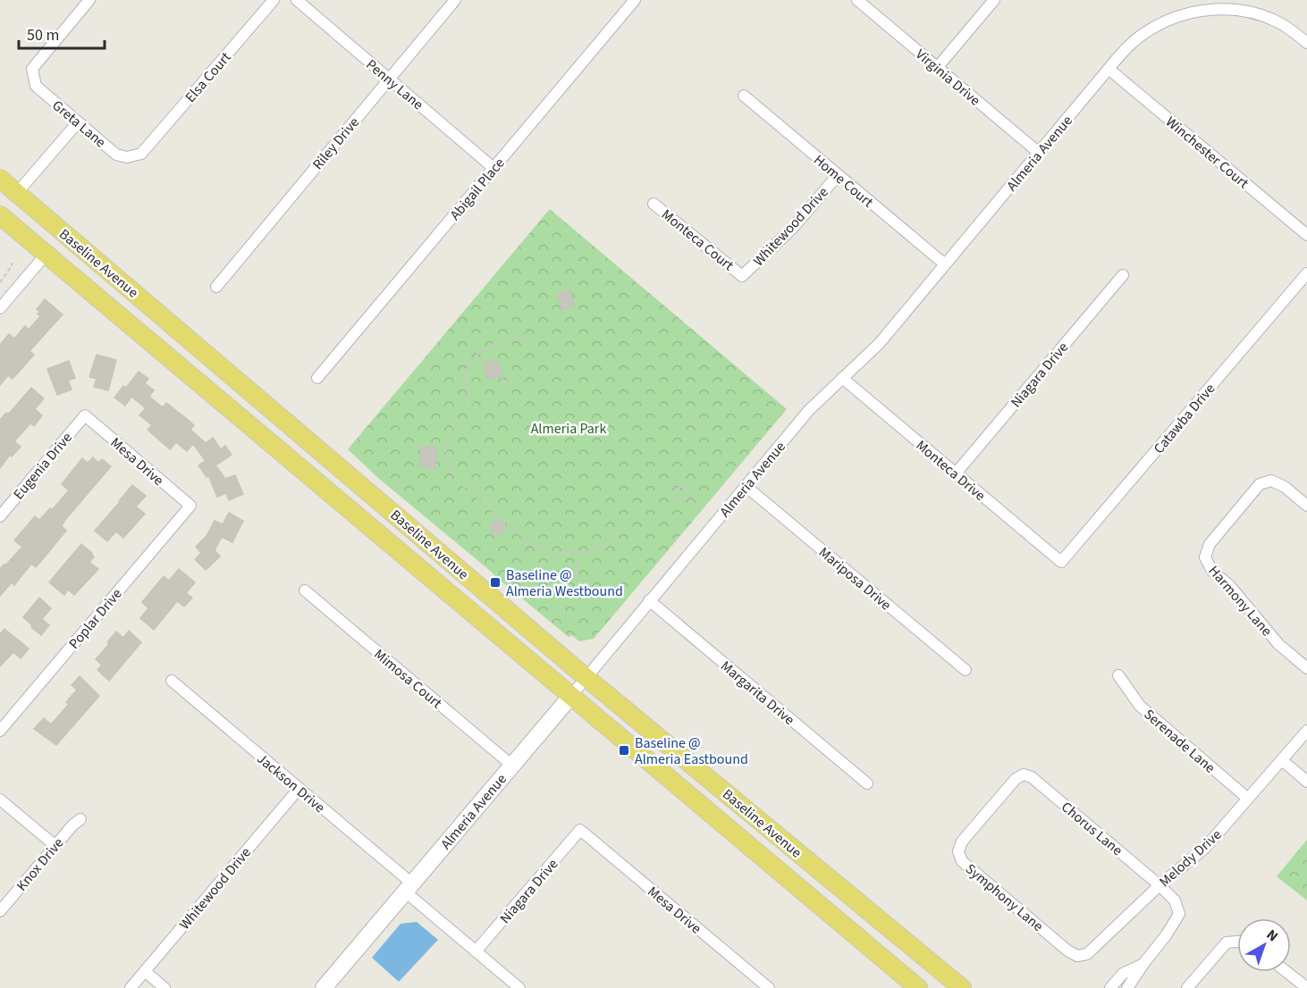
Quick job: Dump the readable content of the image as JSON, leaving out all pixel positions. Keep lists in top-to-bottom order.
{
  "streets": {
    "main road": ["Baseline Avenue"],
    "street": [
      "Elsa Court",
      "Virginia Drive",
      "Penny Lane",
      "Greta Lane",
      "Riley Drive",
      "Winchester Court",
      "Almeria Avenue",
      "Home Court",
      "Abigail Place",
      "Whitewood Drive",
      "Monteca Court",
      "Niagara Drive",
      "Catawba Drive",
      "Mesa Drive",
      "Eugenia Drive",
      "Monteca Drive",
      "Mariposa Drive",
      "Harmony Lane",
      "Poplar Drive",
      "Mimosa Court",
      "Margarita Drive",
      "Serenade Lane",
      "Jackson Drive",
      "Chorus Lane",
      "Melody Drive",
      "Knox Drive",
      "Symphony Lane"
    ]
  },
  "crossings": [
    ["Elsa Court", "Greta Lane"],
    ["Virginia Drive", "Almeria Avenue"],
    ["Penny Lane", "Riley Drive"],
    ["Penny Lane", "Abigail Place"],
    ["Winchester Court", "Almeria Avenue"],
    ["Almeria Avenue", "Home Court"],
    ["Almeria Avenue", "Baseline Avenue"],
    ["Almeria Avenue", "Monteca Drive"],
    ["Almeria Avenue", "Mariposa Drive"],
    ["Almeria Avenue", "Mimosa Court"],
    ["Almeria Avenue", "Margarita Drive"],
    ["Almeria Avenue", "Jackson Drive"],
    ["Home Court", "Whitewood Drive"],
    ["Whitewood Drive", "Monteca Court"],
    ["Whitewood Drive", "Jackson Drive"],
    ["Niagara Drive", "Mesa Drive"],
    ["Niagara Drive", "Monteca Drive"],
    ["Niagara Drive", "Jackson Drive"],
    ["Catawba Drive", "Monteca Drive"],
    ["Mesa Drive", "Eugenia Drive"],
    ["Mesa Drive", "Poplar Drive"],
    ["Serenade Lane", "Melody Drive"],
    ["Chorus Lane", "Melody Drive"],
    ["Chorus Lane", "Symphony Lane"],
    ["Melody Drive", "Symphony Lane"]
  ],
  "parks": ["Almeria Park"],
  "places": {
    "transit": ["Baseline @ Almeria Westbound", "Baseline @ Almeria Eastbound"]
  },
  "scale_bar": "50 m",
  "north": "top right"
}
